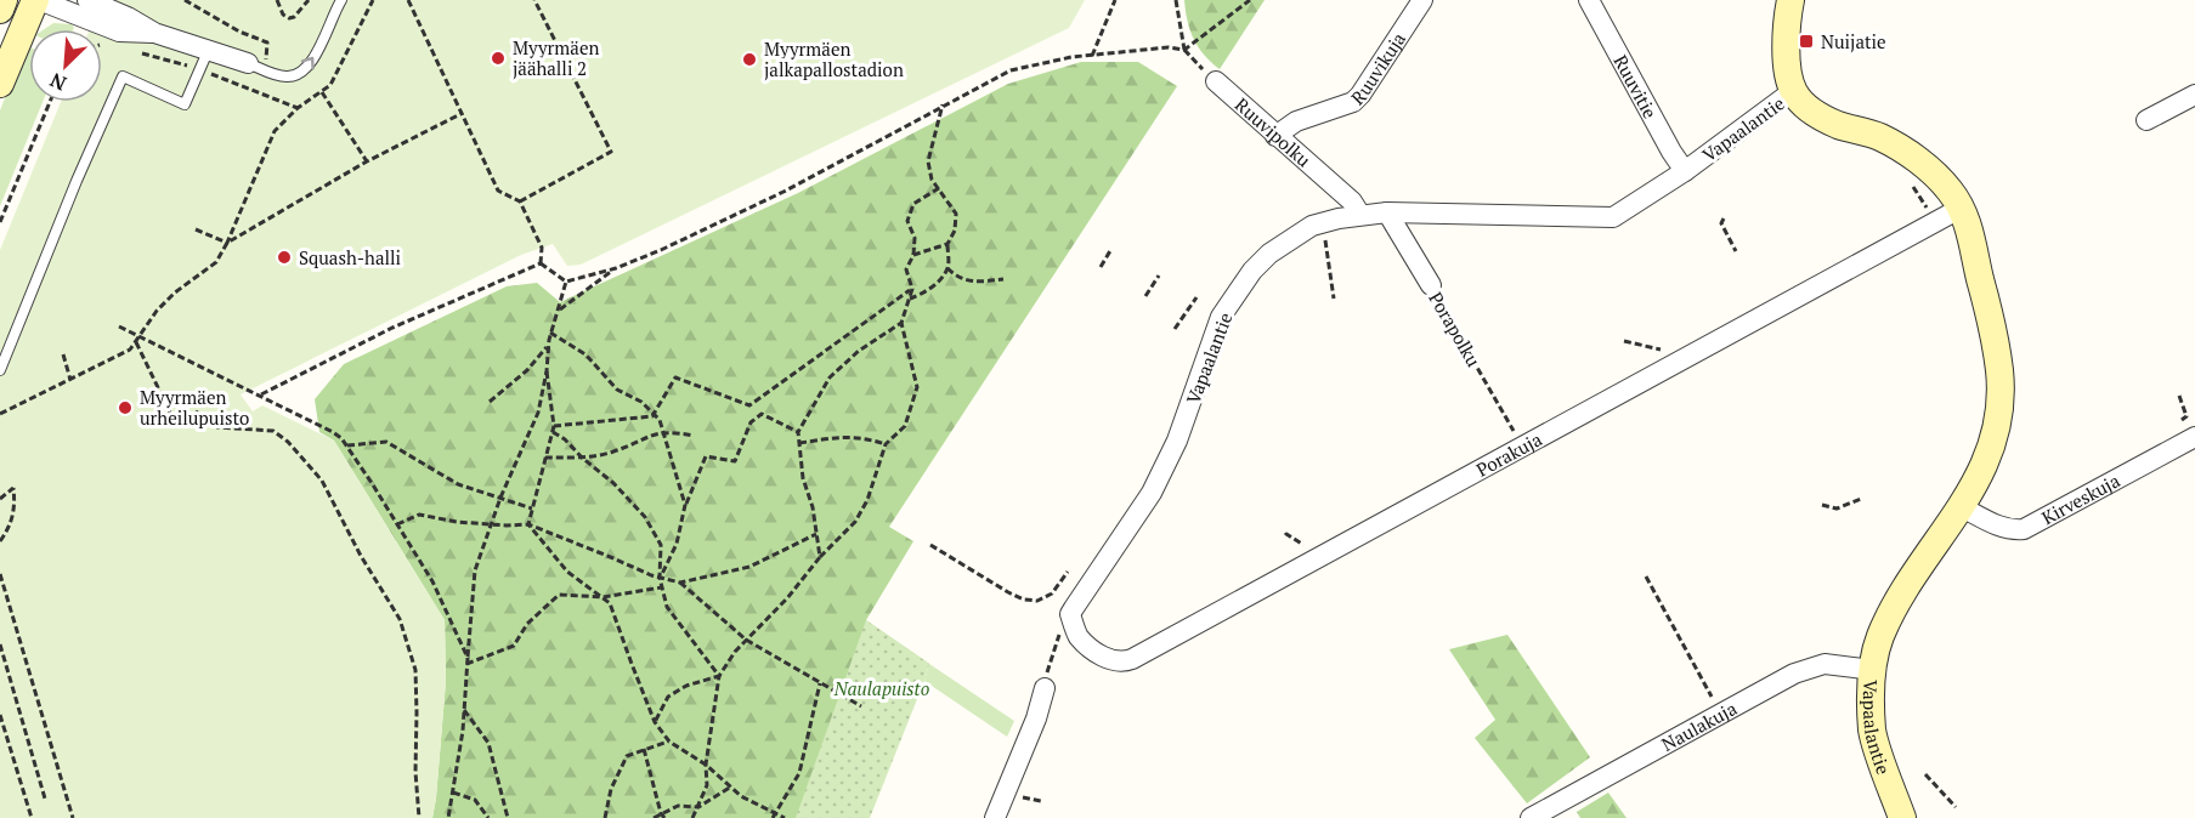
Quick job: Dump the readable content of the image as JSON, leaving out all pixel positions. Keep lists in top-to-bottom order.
{
  "streets": {
    "street": [
      "Ruuvikuja",
      "Ruuvitie",
      "Vapaalantie",
      "Ruuvipolku",
      "Porapolku",
      "Porakuja",
      "Kirveskuja",
      "Naulakuja"
    ]
  },
  "crossings": [
    ["Ruuvikuja", "Ruuvipolku"],
    ["Ruuvitie", "Vapaalantie"],
    ["Vapaalantie", "Ruuvipolku"],
    ["Vapaalantie", "Porapolku"],
    ["Vapaalantie", "Porakuja"],
    ["Vapaalantie", "Kirveskuja"],
    ["Vapaalantie", "Naulakuja"],
    ["Porapolku", "Porakuja"]
  ],
  "parks": ["Naulapuisto"],
  "places": {
    "transit": ["Nuijatie"],
    "other": [
      "Myyrmäen jäähalli 2",
      "Myyrmäen jalkapallostadion",
      "Squash-halli",
      "Myyrmäen urheilupuisto"
    ]
  },
  "north": "bottom left"
}
